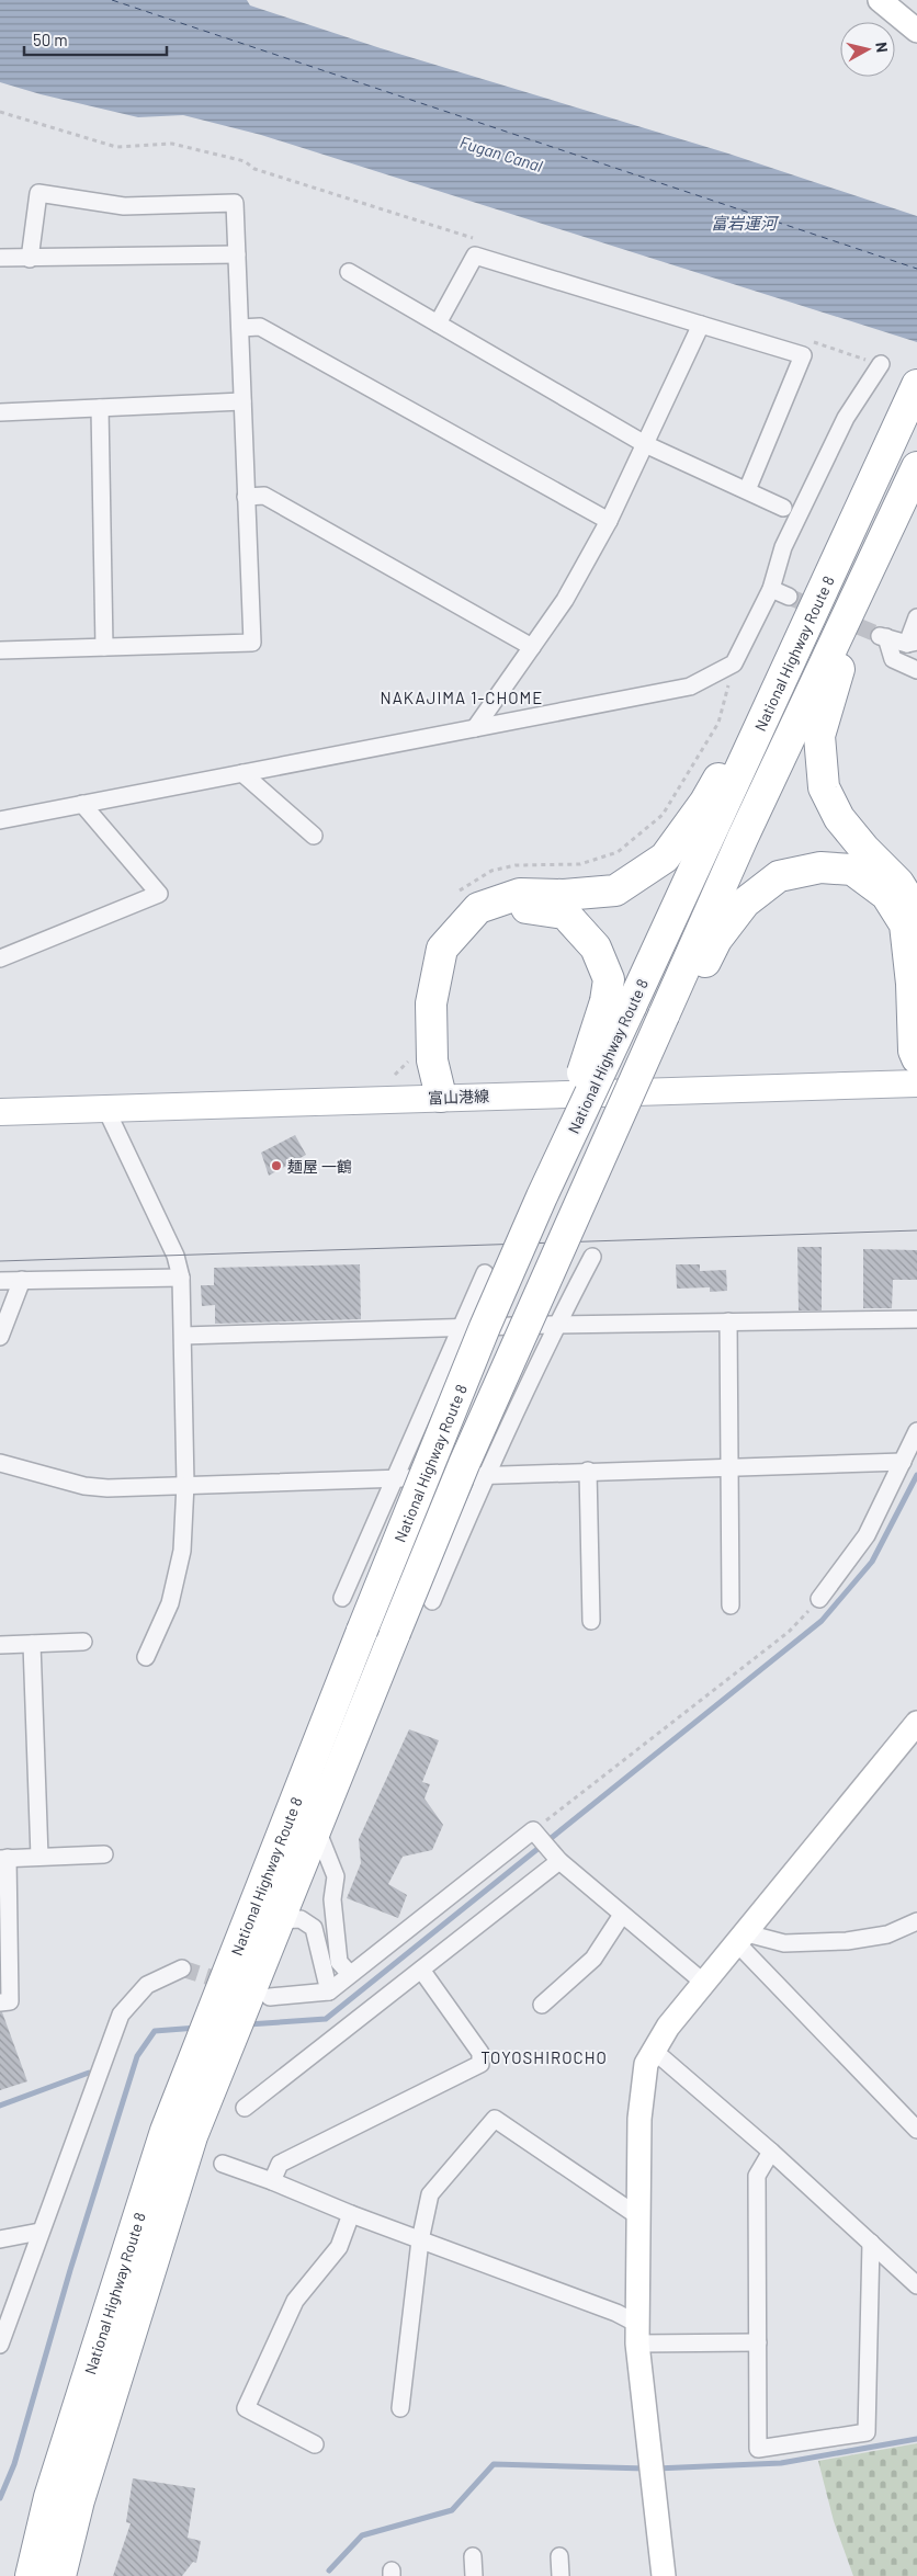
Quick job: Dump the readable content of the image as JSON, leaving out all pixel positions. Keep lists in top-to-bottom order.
{
  "streets": {
    "highway": ["National Highway Route 8"],
    "main road": ["富山港線"]
  },
  "districts": ["NAKAJIMA 1-CHOME", "TOYOSHIROCHO"],
  "water": ["Fugan Canal", "富岩運河"],
  "places": ["麺屋 一鶴"],
  "scale_bar": "50 m",
  "north": "right"
}
